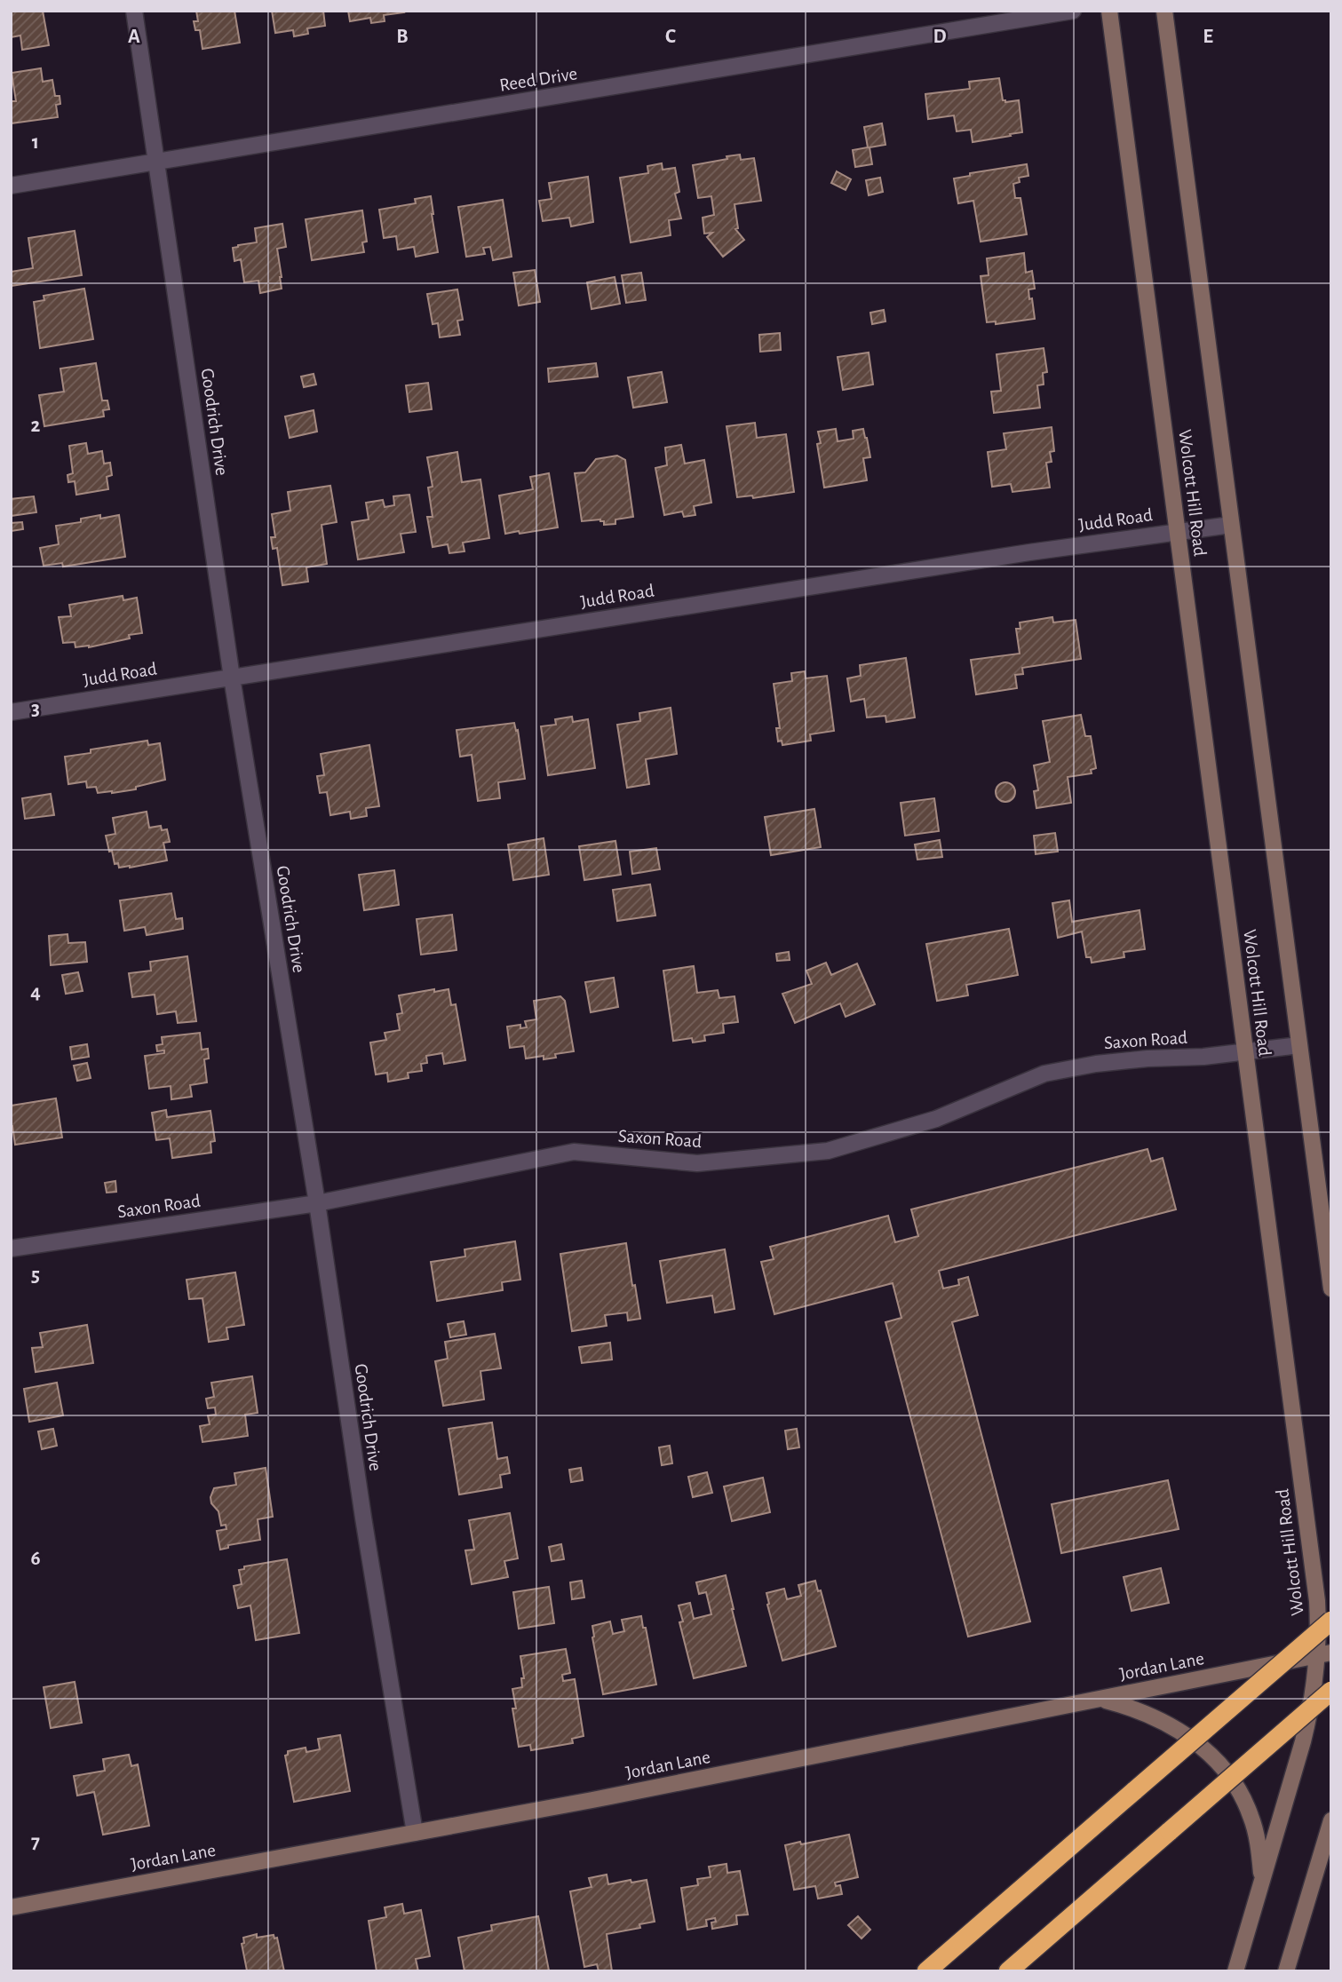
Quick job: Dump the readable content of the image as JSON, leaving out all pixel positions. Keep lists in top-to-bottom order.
{
  "streets": {
    "main road": ["Wolcott Hill Road", "Jordan Lane"],
    "street": [
      "Reed Drive",
      "Goodrich Drive",
      "Judd Road",
      "Saxon Road"
    ]
  },
  "crossings": [
    ["Reed Drive", "Goodrich Drive"],
    ["Goodrich Drive", "Judd Road"],
    ["Goodrich Drive", "Saxon Road"],
    ["Goodrich Drive", "Jordan Lane"],
    ["Wolcott Hill Road", "Judd Road"],
    ["Wolcott Hill Road", "Saxon Road"],
    ["Wolcott Hill Road", "Jordan Lane"]
  ],
  "grid": {
    "columns": [
      "A",
      "B",
      "C",
      "D",
      "E"
    ],
    "rows": [
      "1",
      "2",
      "3",
      "4",
      "5",
      "6",
      "7"
    ]
  }
}
